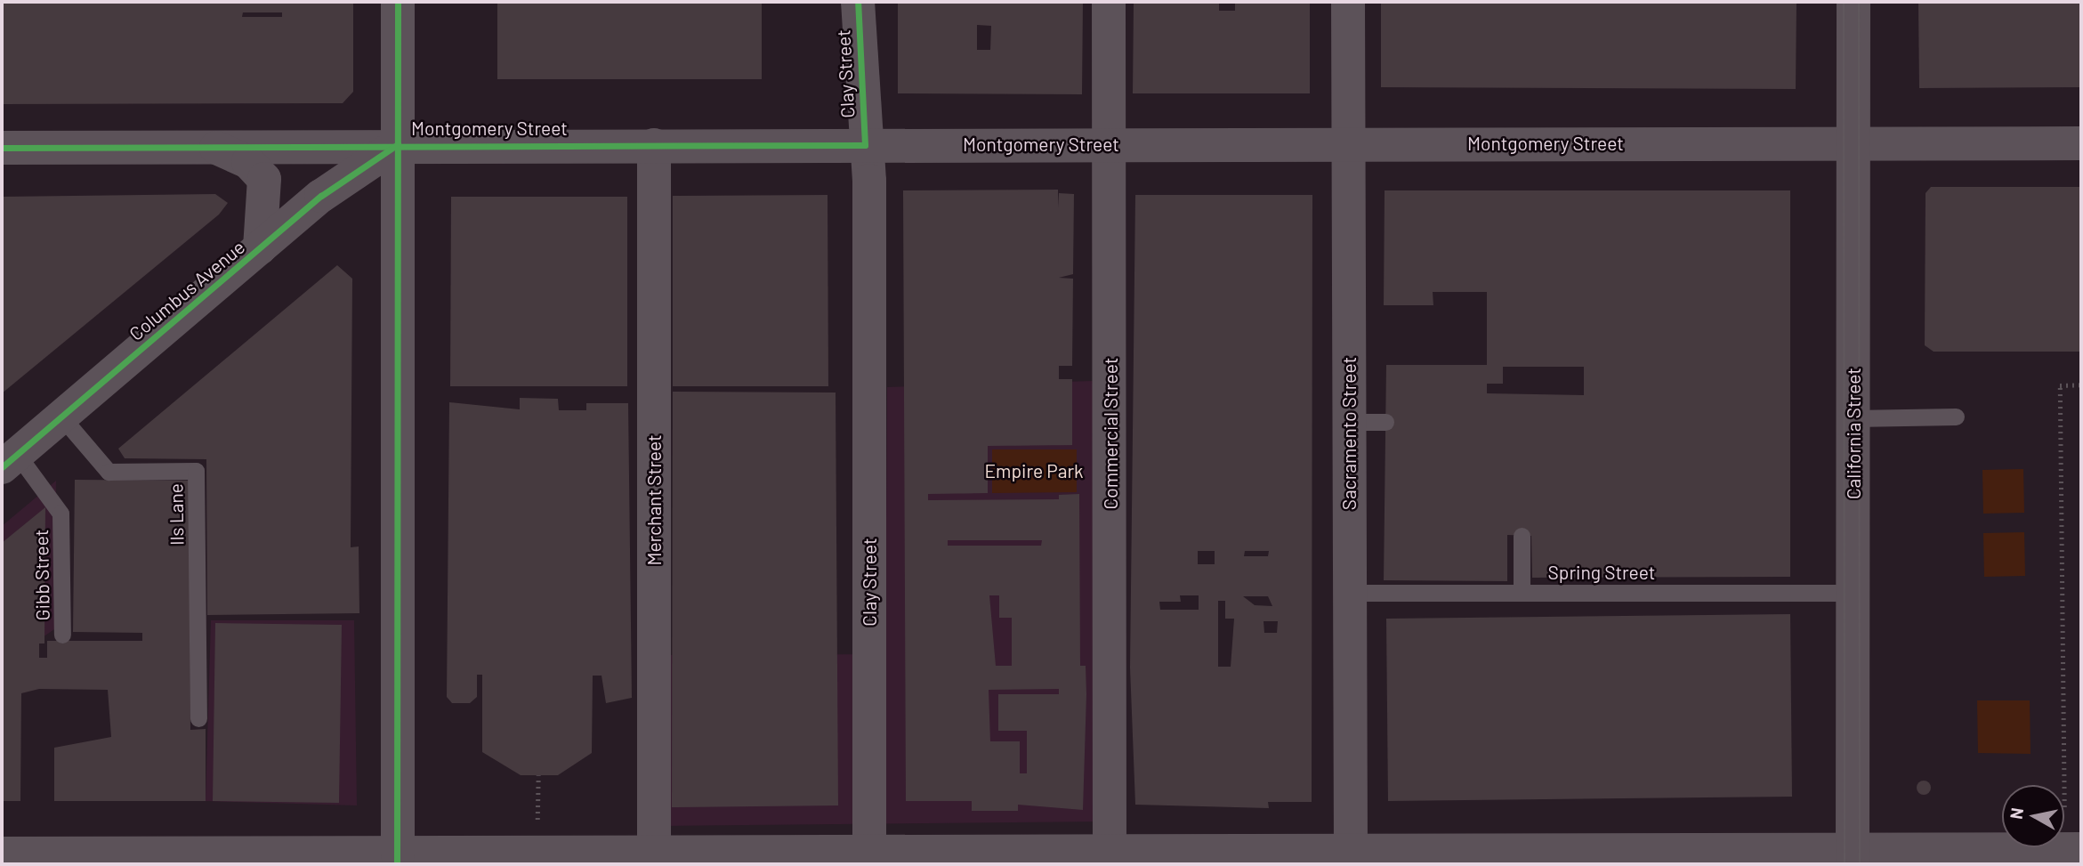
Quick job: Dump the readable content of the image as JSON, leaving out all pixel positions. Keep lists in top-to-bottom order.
{
  "streets": {
    "street": [
      "Clay Street",
      "Montgomery Street",
      "Columbus Avenue",
      "Commercial Street",
      "Sacramento Street",
      "California Street",
      "Merchant Street"
    ],
    "lane": ["Ils Lane", "Spring Street", "Gibb Street"]
  },
  "crossings": [
    ["Clay Street", "Montgomery Street"],
    ["Montgomery Street", "Columbus Avenue"],
    ["Montgomery Street", "Commercial Street"],
    ["Montgomery Street", "Sacramento Street"],
    ["Montgomery Street", "California Street"],
    ["Montgomery Street", "Merchant Street"],
    ["Columbus Avenue", "Ils Lane"],
    ["Columbus Avenue", "Gibb Street"],
    ["Sacramento Street", "Spring Street"],
    ["California Street", "Spring Street"]
  ],
  "parks": ["Empire Park"],
  "north": "left"
}
